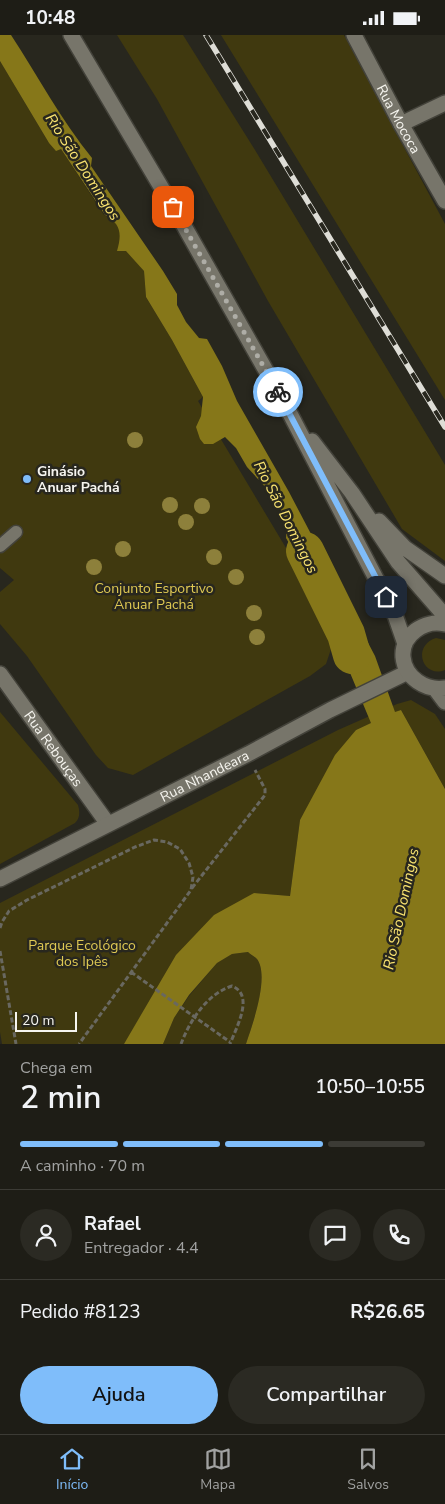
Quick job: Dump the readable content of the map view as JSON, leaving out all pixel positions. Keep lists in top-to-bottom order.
{
  "streets": {
    "main road": ["Rua Mococa", "Rua Rebouças", "Rua Nhandeara"]
  },
  "crossings": [
    ["Rua Rebouças", "Rua Nhandeara"]
  ],
  "water": ["Rio São Domingos"],
  "parks": ["Conjunto Esportivo Anuar Pachá", "Parque Ecológico dos Ipês"],
  "places": ["Ginásio Anuar Pachá"],
  "scale_bar": "20 m",
  "page": {
    "status": "10:48",
    "scale": "20 m",
    "heading": ["2 min", "Chega em", "10:50–10:55"],
    "panel": [
      "Rafael",
      "Entregador · 4.4",
      "Pedido #8123",
      "R$26.65"
    ],
    "bar": "A caminho · 70 m",
    "buttons": ["Ajuda", "Compartilhar"],
    "tabs": ["Início", "Mapa", "Salvos"]
  }
}
